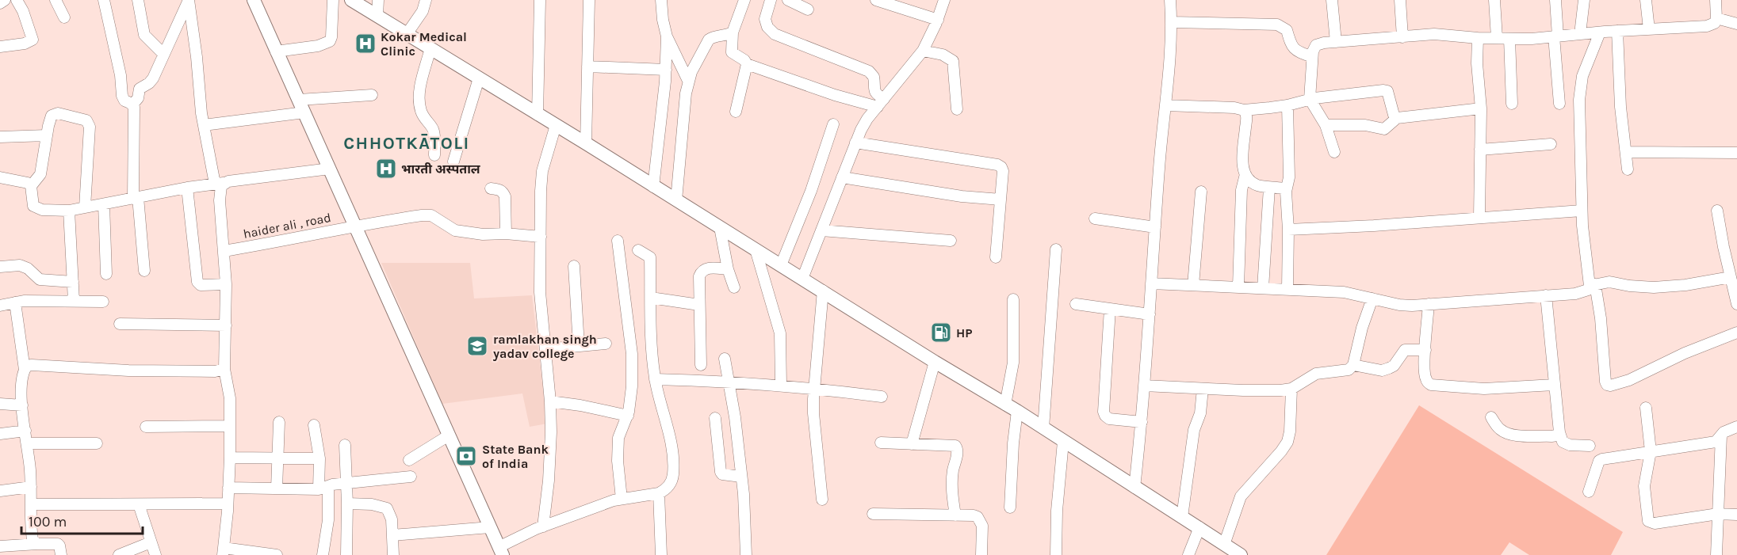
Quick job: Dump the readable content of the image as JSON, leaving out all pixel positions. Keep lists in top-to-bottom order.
{
  "streets": {
    "street": ["haider ali , road"]
  },
  "districts": ["CHHOTKĀTOLI"],
  "places": {
    "hospital": ["Kokar Medical Clinic", "भारती अस्पताल"],
    "fuel station": ["HP"],
    "school or university": ["ramlakhan singh yadav college"],
    "bank": ["State Bank of India"]
  },
  "scale_bar": "100 m"
}
